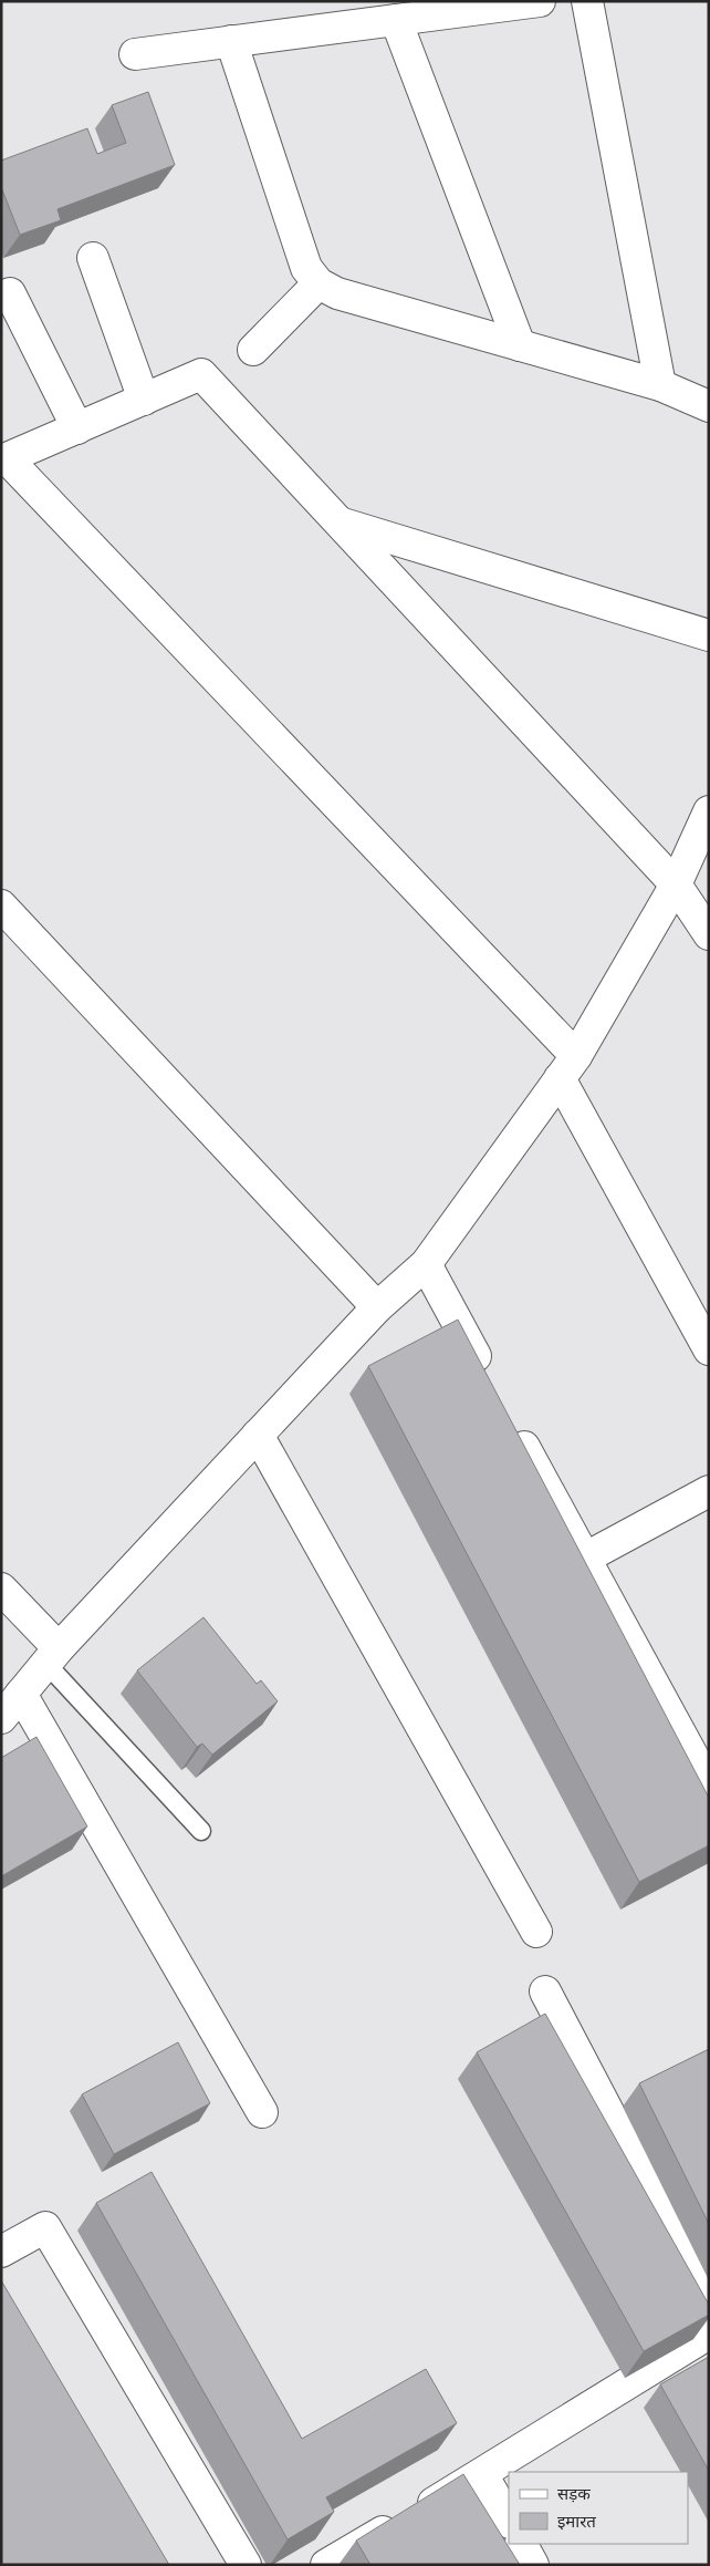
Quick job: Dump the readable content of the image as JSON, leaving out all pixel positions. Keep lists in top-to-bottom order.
{
  "legend": ["सड़क", "इमारत"]
}
